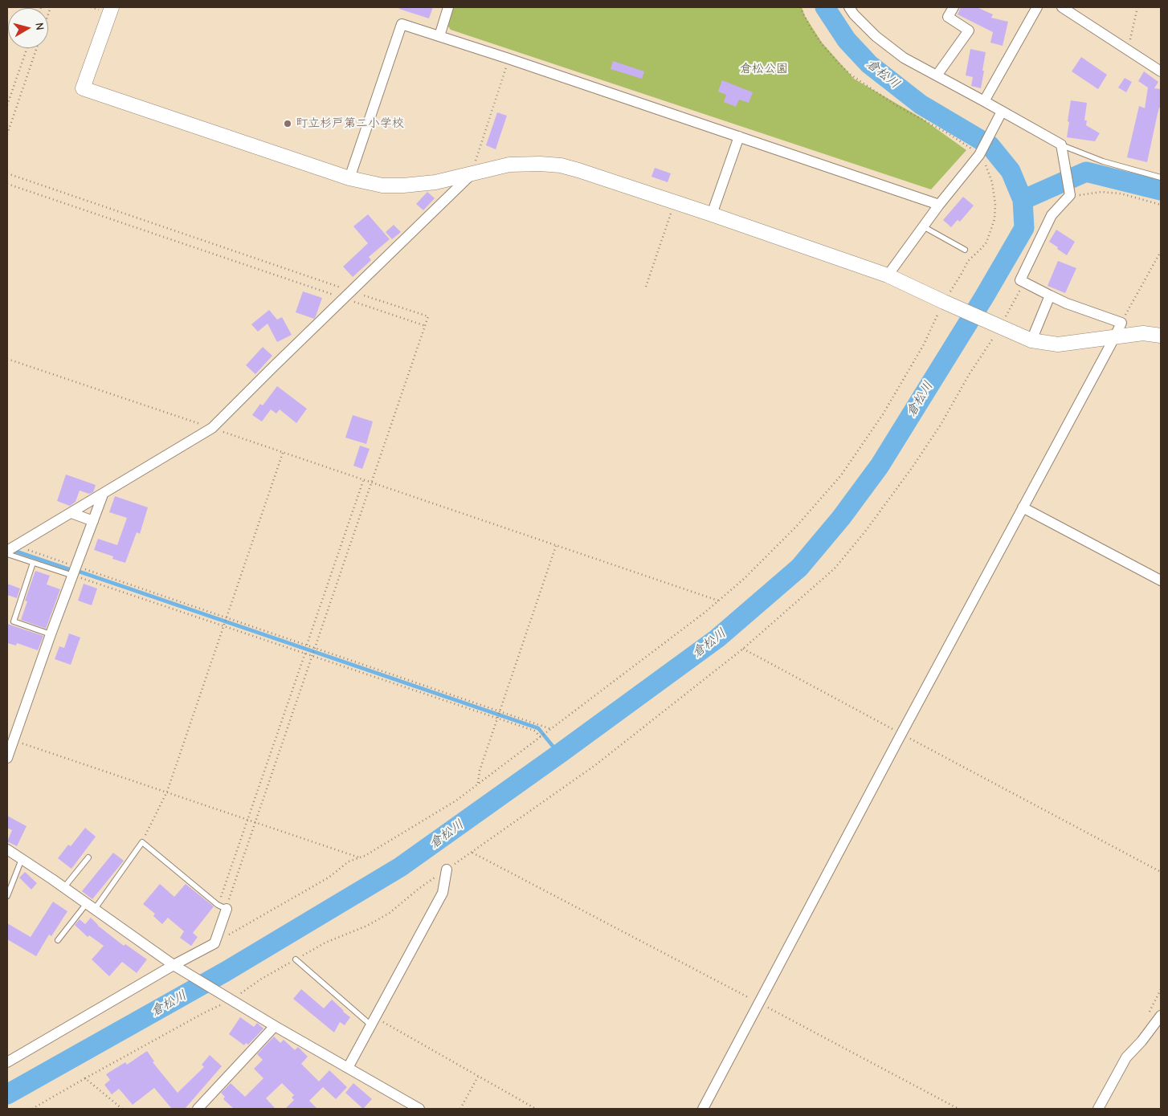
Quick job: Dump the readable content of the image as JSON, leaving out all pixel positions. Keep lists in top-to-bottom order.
{
  "water": ["倉松川"],
  "parks": ["倉松公園"],
  "places": ["町立杉戸第二小学校"],
  "north": "right"
}
